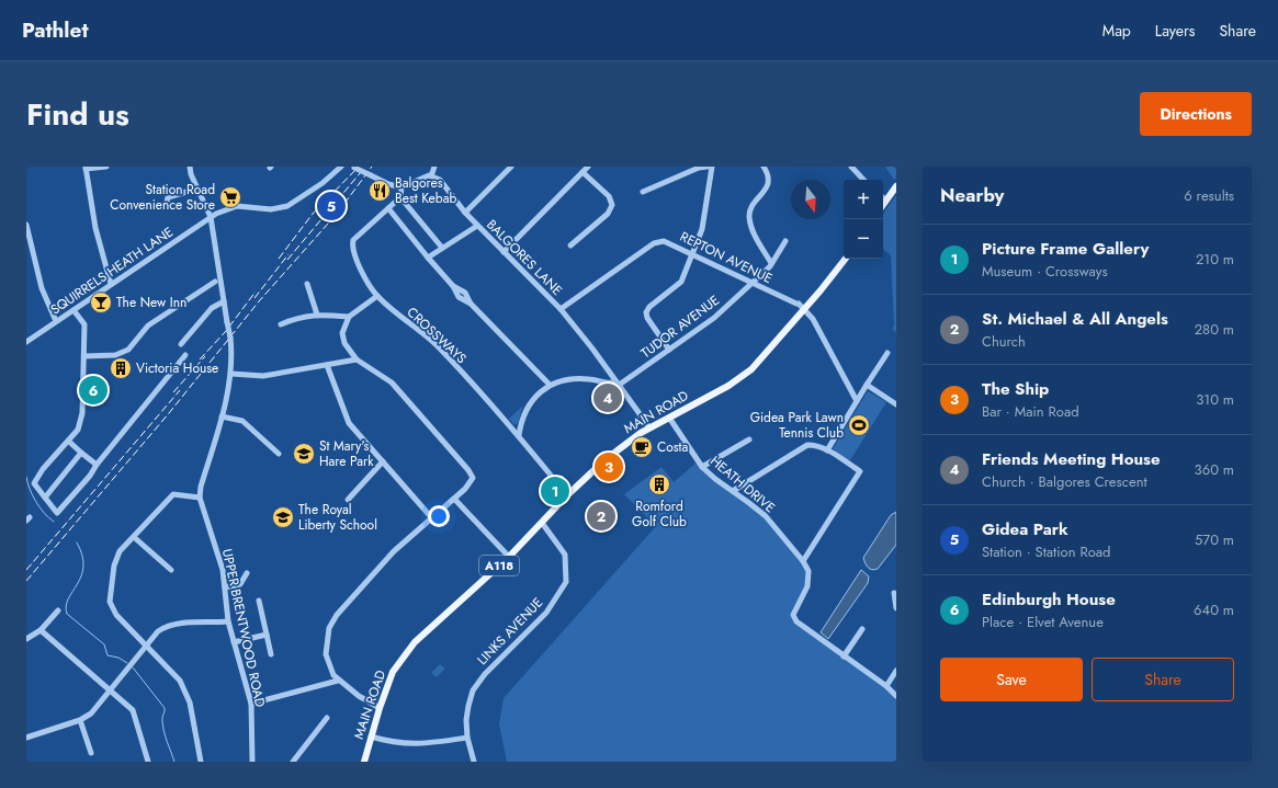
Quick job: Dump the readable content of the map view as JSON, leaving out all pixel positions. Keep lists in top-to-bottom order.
{
  "streets": {
    "main road": ["MAIN ROAD", "A118"],
    "street": [
      "BALGORES LANE",
      "REPTON AVENUE",
      "SQUIRRELS HEATH LANE",
      "TUDOR AVENUE",
      "CROSSWAYS",
      "HEATH DRIVE",
      "UPPER BRENTWOOD ROAD",
      "LINKS AVENUE"
    ]
  },
  "crossings": [
    ["BALGORES LANE", "REPTON AVENUE"],
    ["BALGORES LANE", "TUDOR AVENUE"],
    ["BALGORES LANE", "MAIN ROAD"],
    ["REPTON AVENUE", "TUDOR AVENUE"],
    ["REPTON AVENUE", "MAIN ROAD"],
    ["SQUIRRELS HEATH LANE", "UPPER BRENTWOOD ROAD"],
    ["CROSSWAYS", "MAIN ROAD"],
    ["MAIN ROAD", "HEATH DRIVE"],
    ["MAIN ROAD", "LINKS AVENUE"]
  ],
  "places": {
    "restaurant": ["Balgores Best Kebab"],
    "supermarket": ["Station Road Convenience Store"],
    "bar": ["The New Inn"],
    "building": ["Victoria House", "Romford Golf Club"],
    "sports": ["Gidea Park Lawn Tennis Club"],
    "cafe": ["Costa"],
    "school or university": ["St Mary's Hare Park", "The Royal Liberty School"]
  },
  "north": "bottom",
  "page": {
    "header": "Pathlet",
    "nav": ["Map", "Layers", "Share"],
    "title": "Find us",
    "buttons": [
      "Directions",
      ["Save", "Share"]
    ],
    "heading": ["Nearby", "6 results"],
    "map_buttons": ["+", "−"],
    "pins": [
      "5",
      "6",
      "4",
      "3",
      "1",
      "2"
    ],
    "list": [
      {
        "mark": "1",
        "name": "Picture Frame Gallery",
        "note": "Museum · Crossways",
        "value": "210 m"
      },
      {
        "mark": "2",
        "name": "St. Michael & All Angels",
        "note": "Church",
        "value": "280 m"
      },
      {
        "mark": "3",
        "name": "The Ship",
        "note": "Bar · Main Road",
        "value": "310 m"
      },
      {
        "mark": "4",
        "name": "Friends Meeting House",
        "note": "Church · Balgores Crescent",
        "value": "360 m"
      },
      {
        "mark": "5",
        "name": "Gidea Park",
        "note": "Station · Station Road",
        "value": "570 m"
      },
      {
        "mark": "6",
        "name": "Edinburgh House",
        "note": "Place · Elvet Avenue",
        "value": "640 m"
      }
    ]
  }
}
